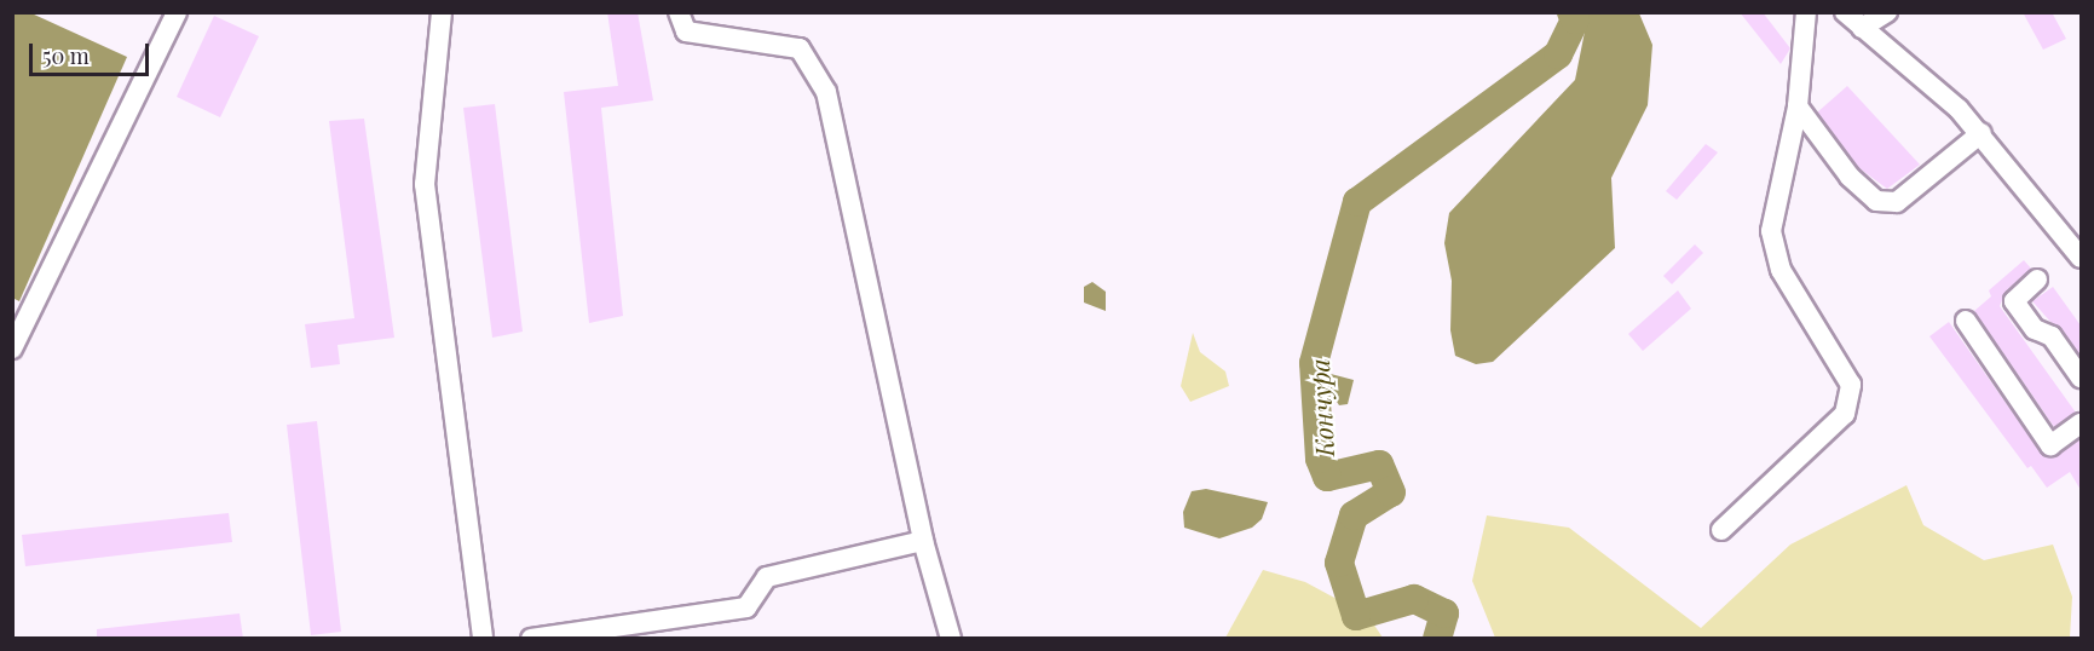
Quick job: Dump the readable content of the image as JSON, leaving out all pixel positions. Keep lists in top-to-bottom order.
{
  "water": ["Кончура"],
  "scale_bar": "50 m"
}
